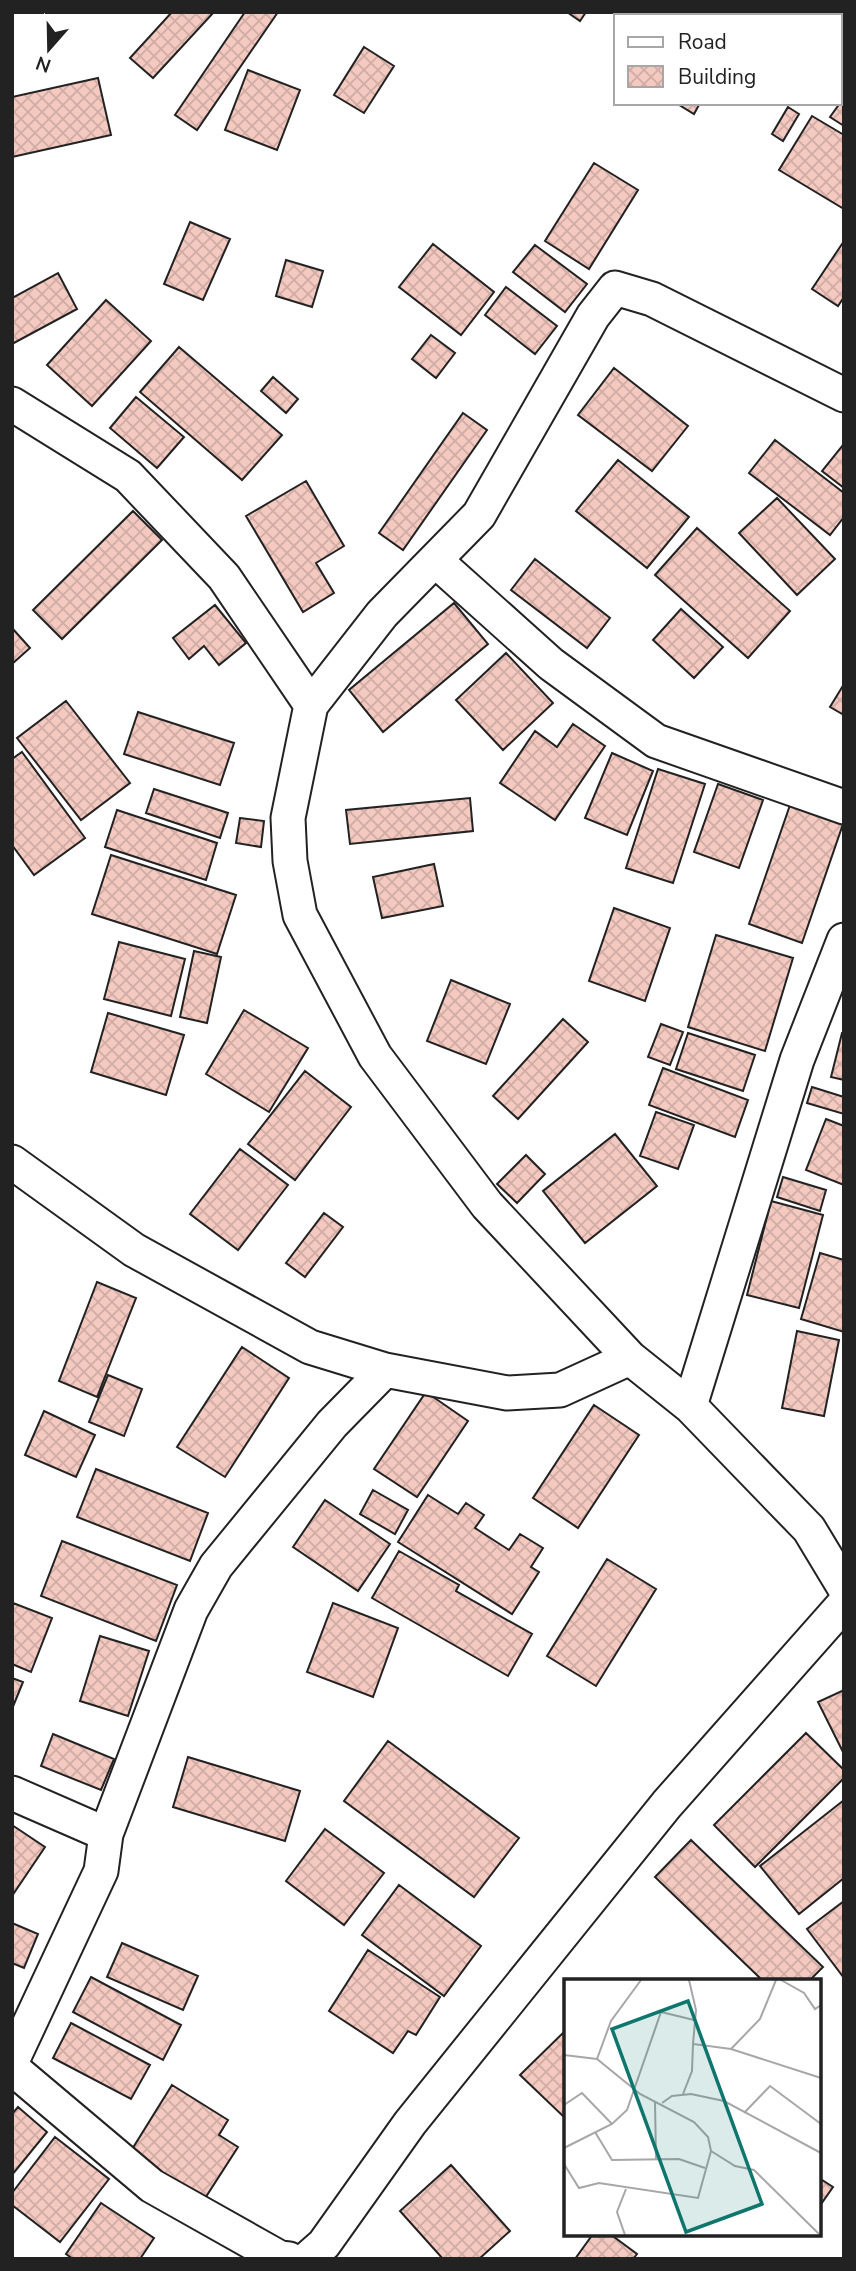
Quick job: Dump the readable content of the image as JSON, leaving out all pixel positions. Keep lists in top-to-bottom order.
{
  "legend": ["Road", "Building"],
  "north": "bottom"
}
